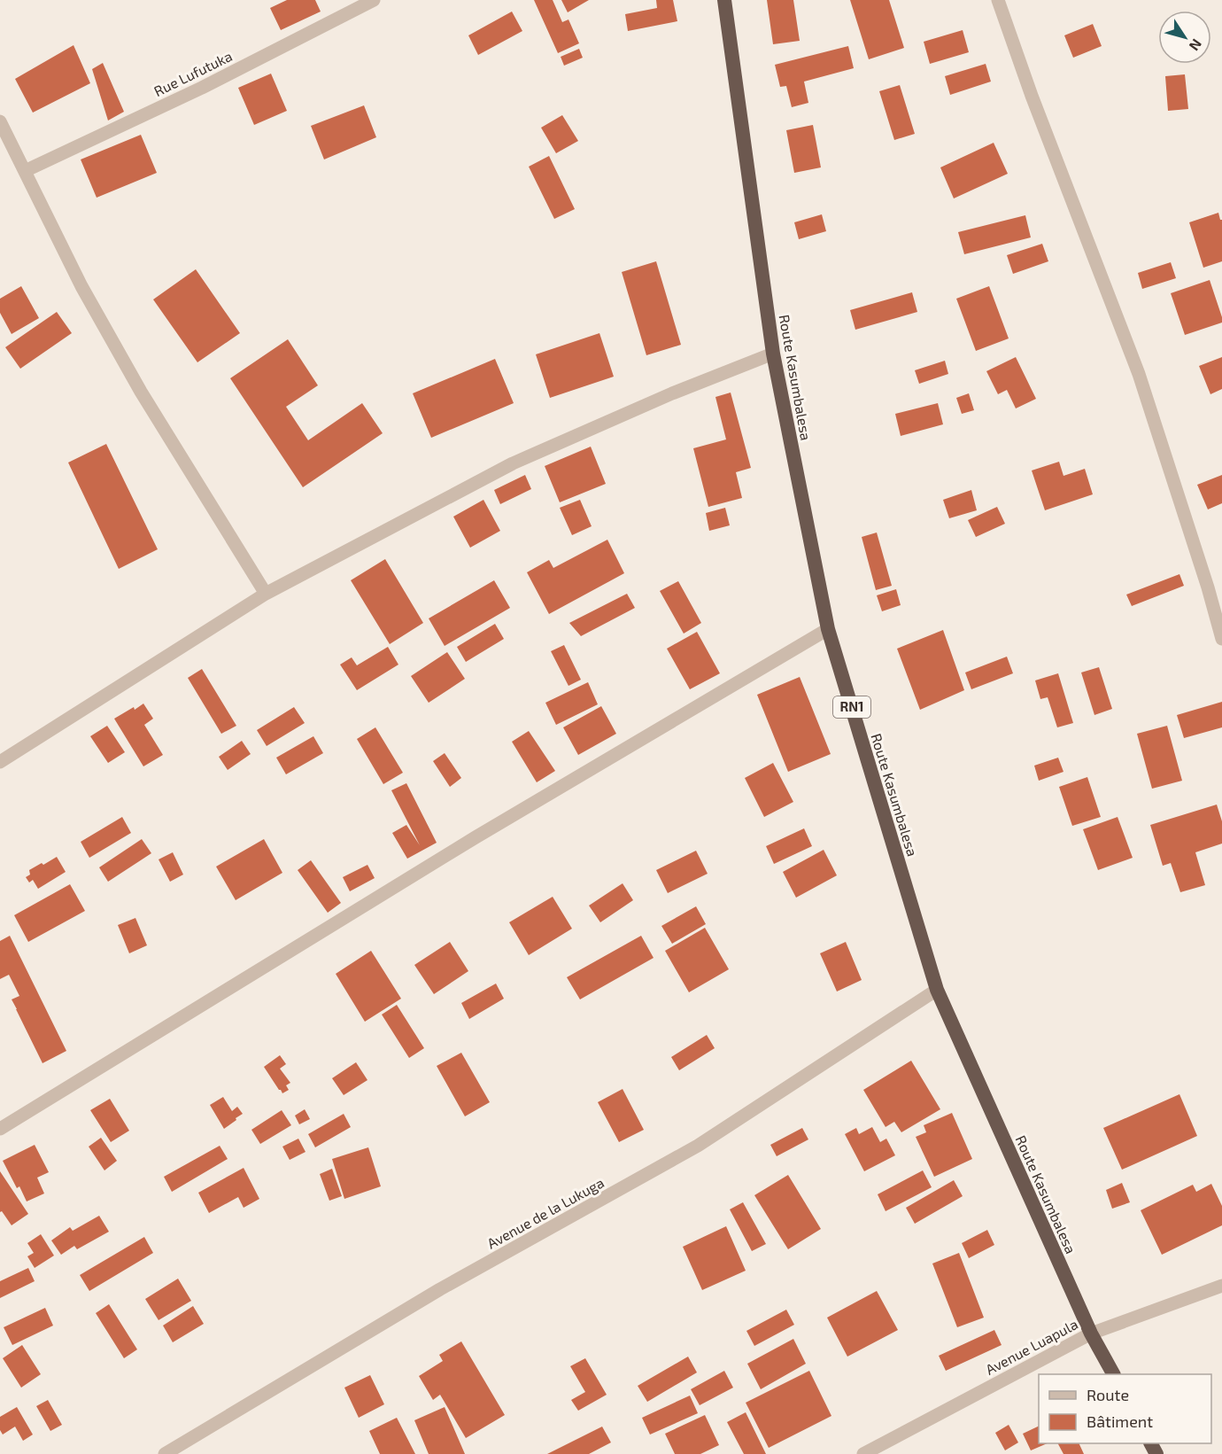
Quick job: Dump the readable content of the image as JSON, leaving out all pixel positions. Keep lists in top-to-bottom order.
{
  "streets": {
    "highway": ["Route Kasumbalesa", "RN1"],
    "street": ["Rue Lufutuka", "Avenue de la Lukuga", "Avenue Luapula"]
  },
  "crossings": [
    ["Route Kasumbalesa", "Avenue de la Lukuga"],
    ["Route Kasumbalesa", "Avenue Luapula"]
  ],
  "legend": ["Route", "Bâtiment"],
  "north": "bottom right"
}
